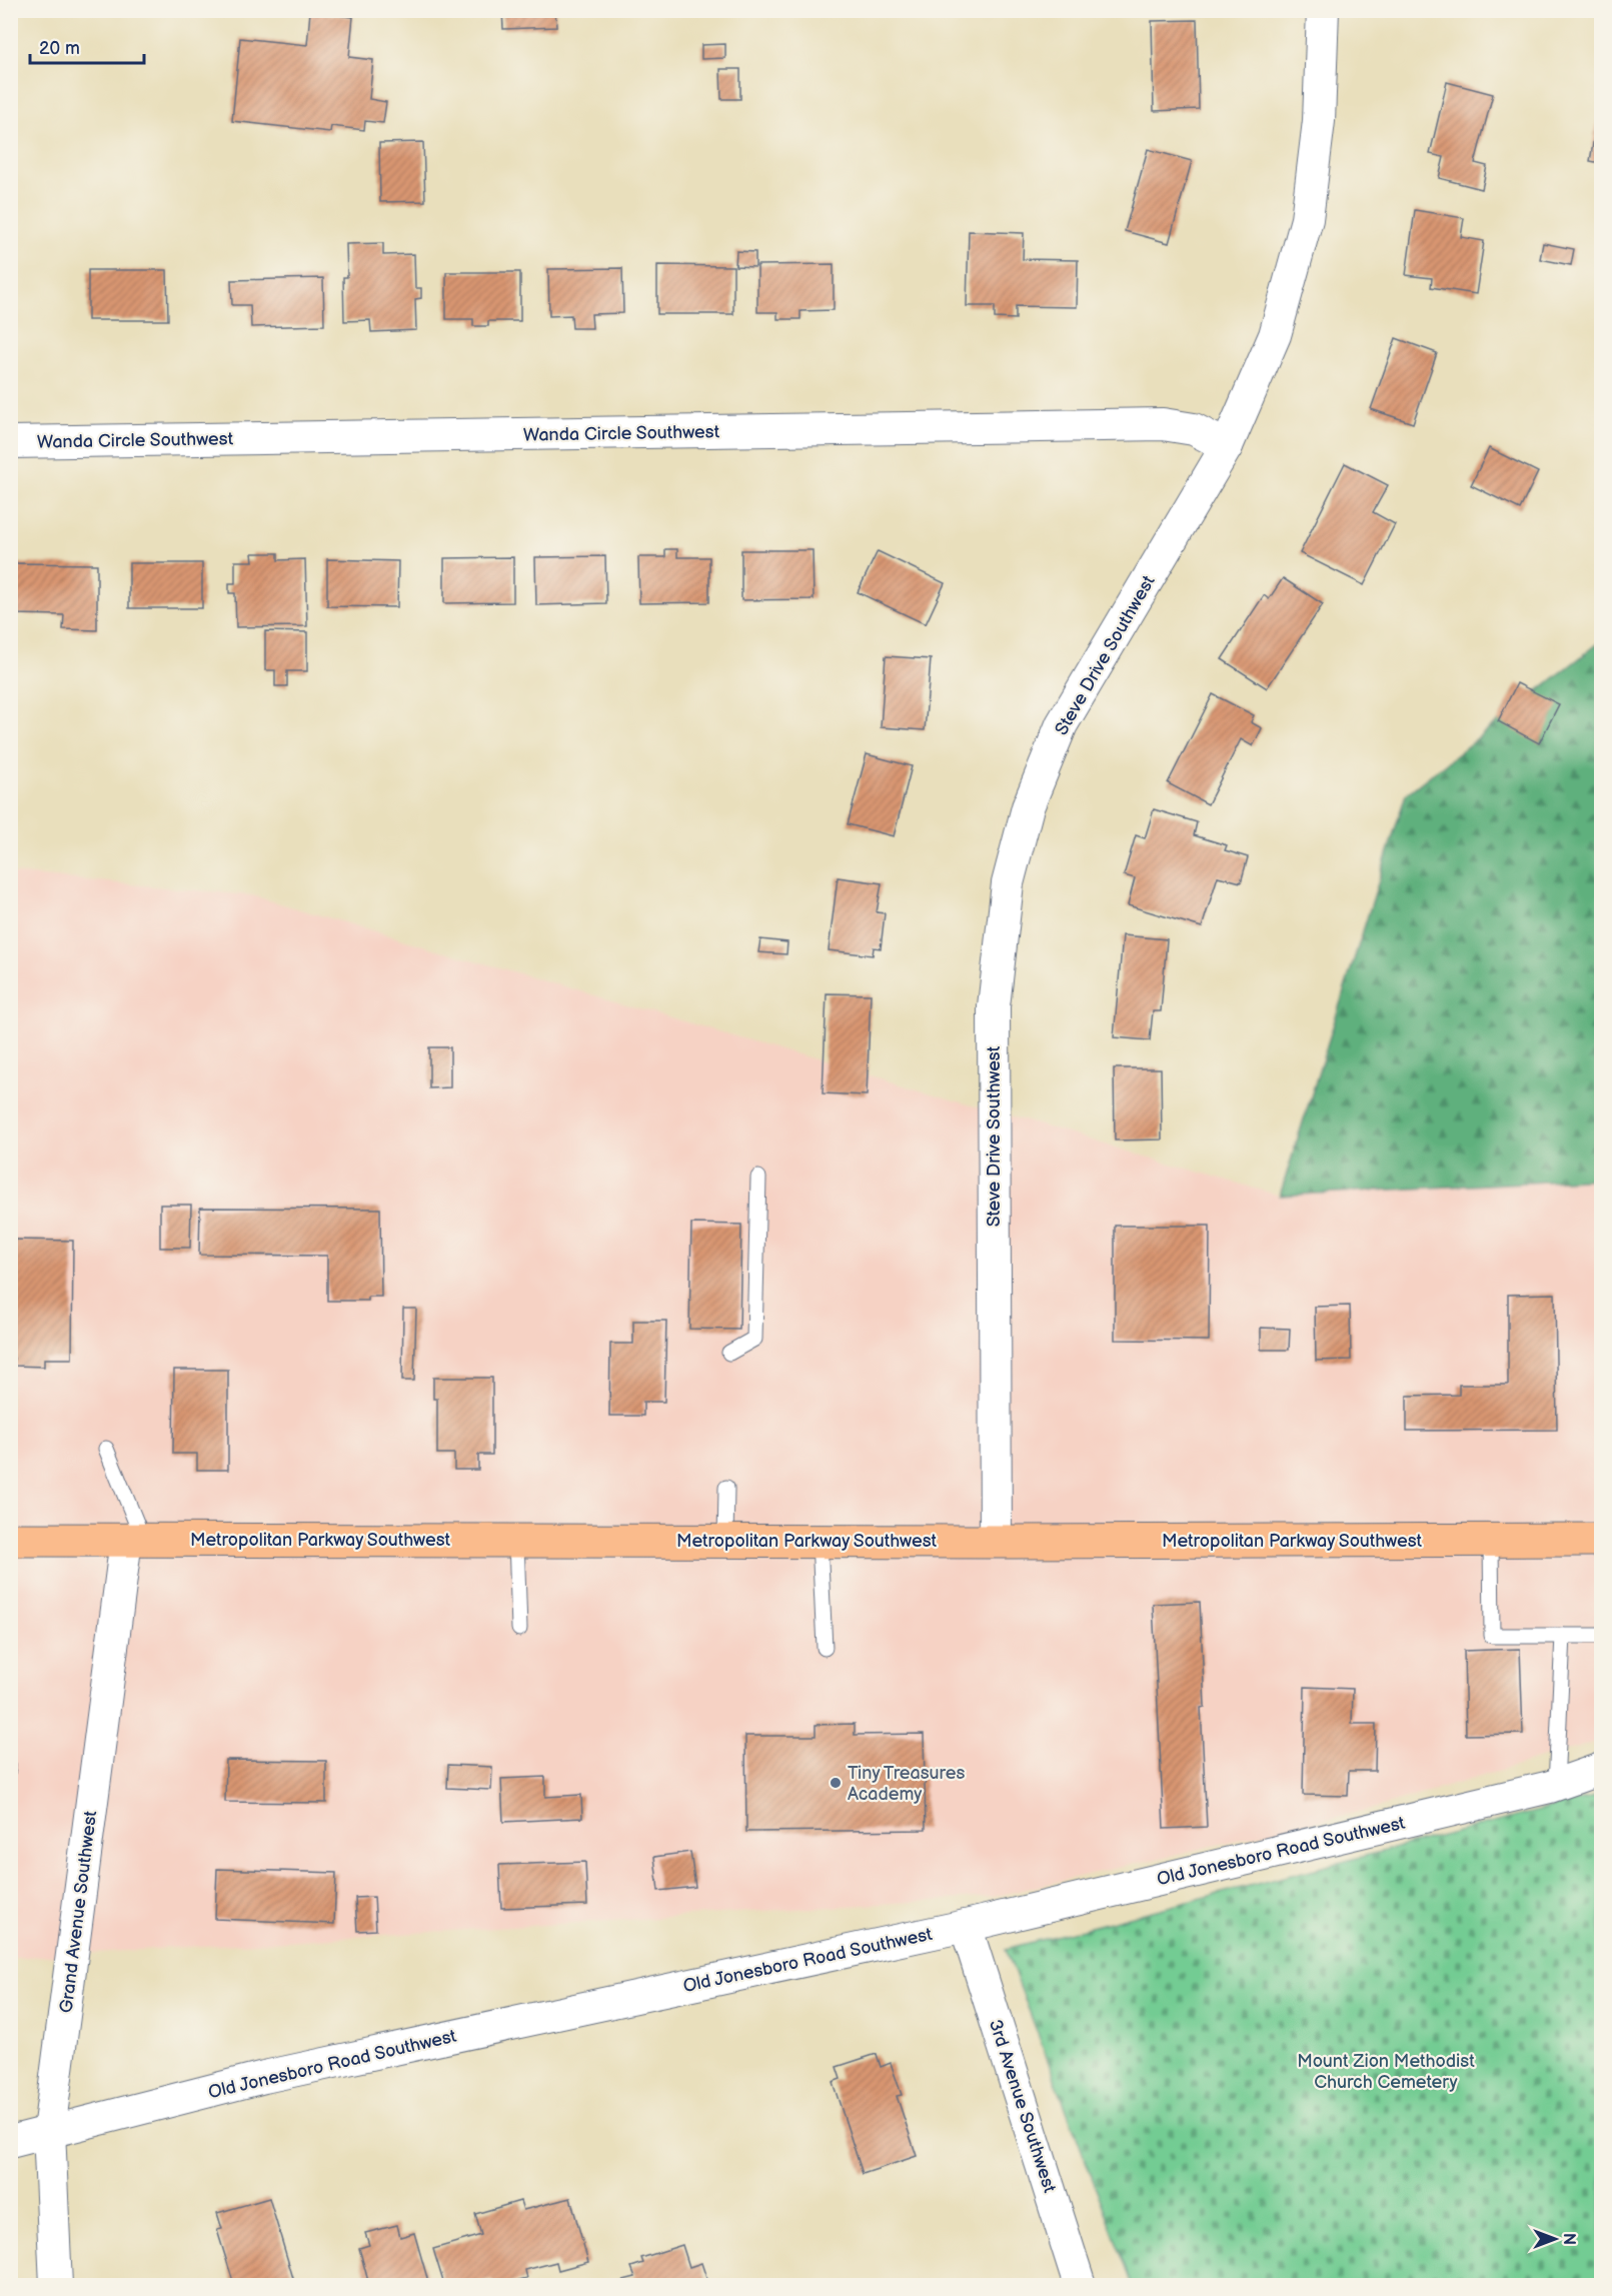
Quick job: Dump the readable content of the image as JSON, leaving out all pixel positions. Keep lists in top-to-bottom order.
{
  "streets": {
    "main road": ["Metropolitan Parkway Southwest"],
    "street": [
      "Wanda Circle Southwest",
      "Steve Drive Southwest",
      "Old Jonesboro Road Southwest",
      "Grand Avenue Southwest",
      "3rd Avenue Southwest"
    ]
  },
  "crossings": [
    ["Wanda Circle Southwest", "Steve Drive Southwest"],
    ["Steve Drive Southwest", "Metropolitan Parkway Southwest"],
    ["Metropolitan Parkway Southwest", "Grand Avenue Southwest"],
    ["Old Jonesboro Road Southwest", "Grand Avenue Southwest"],
    ["Old Jonesboro Road Southwest", "3rd Avenue Southwest"]
  ],
  "parks": ["Mount Zion Methodist Church Cemetery"],
  "places": ["Tiny Treasures Academy"],
  "scale_bar": "20 m",
  "north": "right"
}
